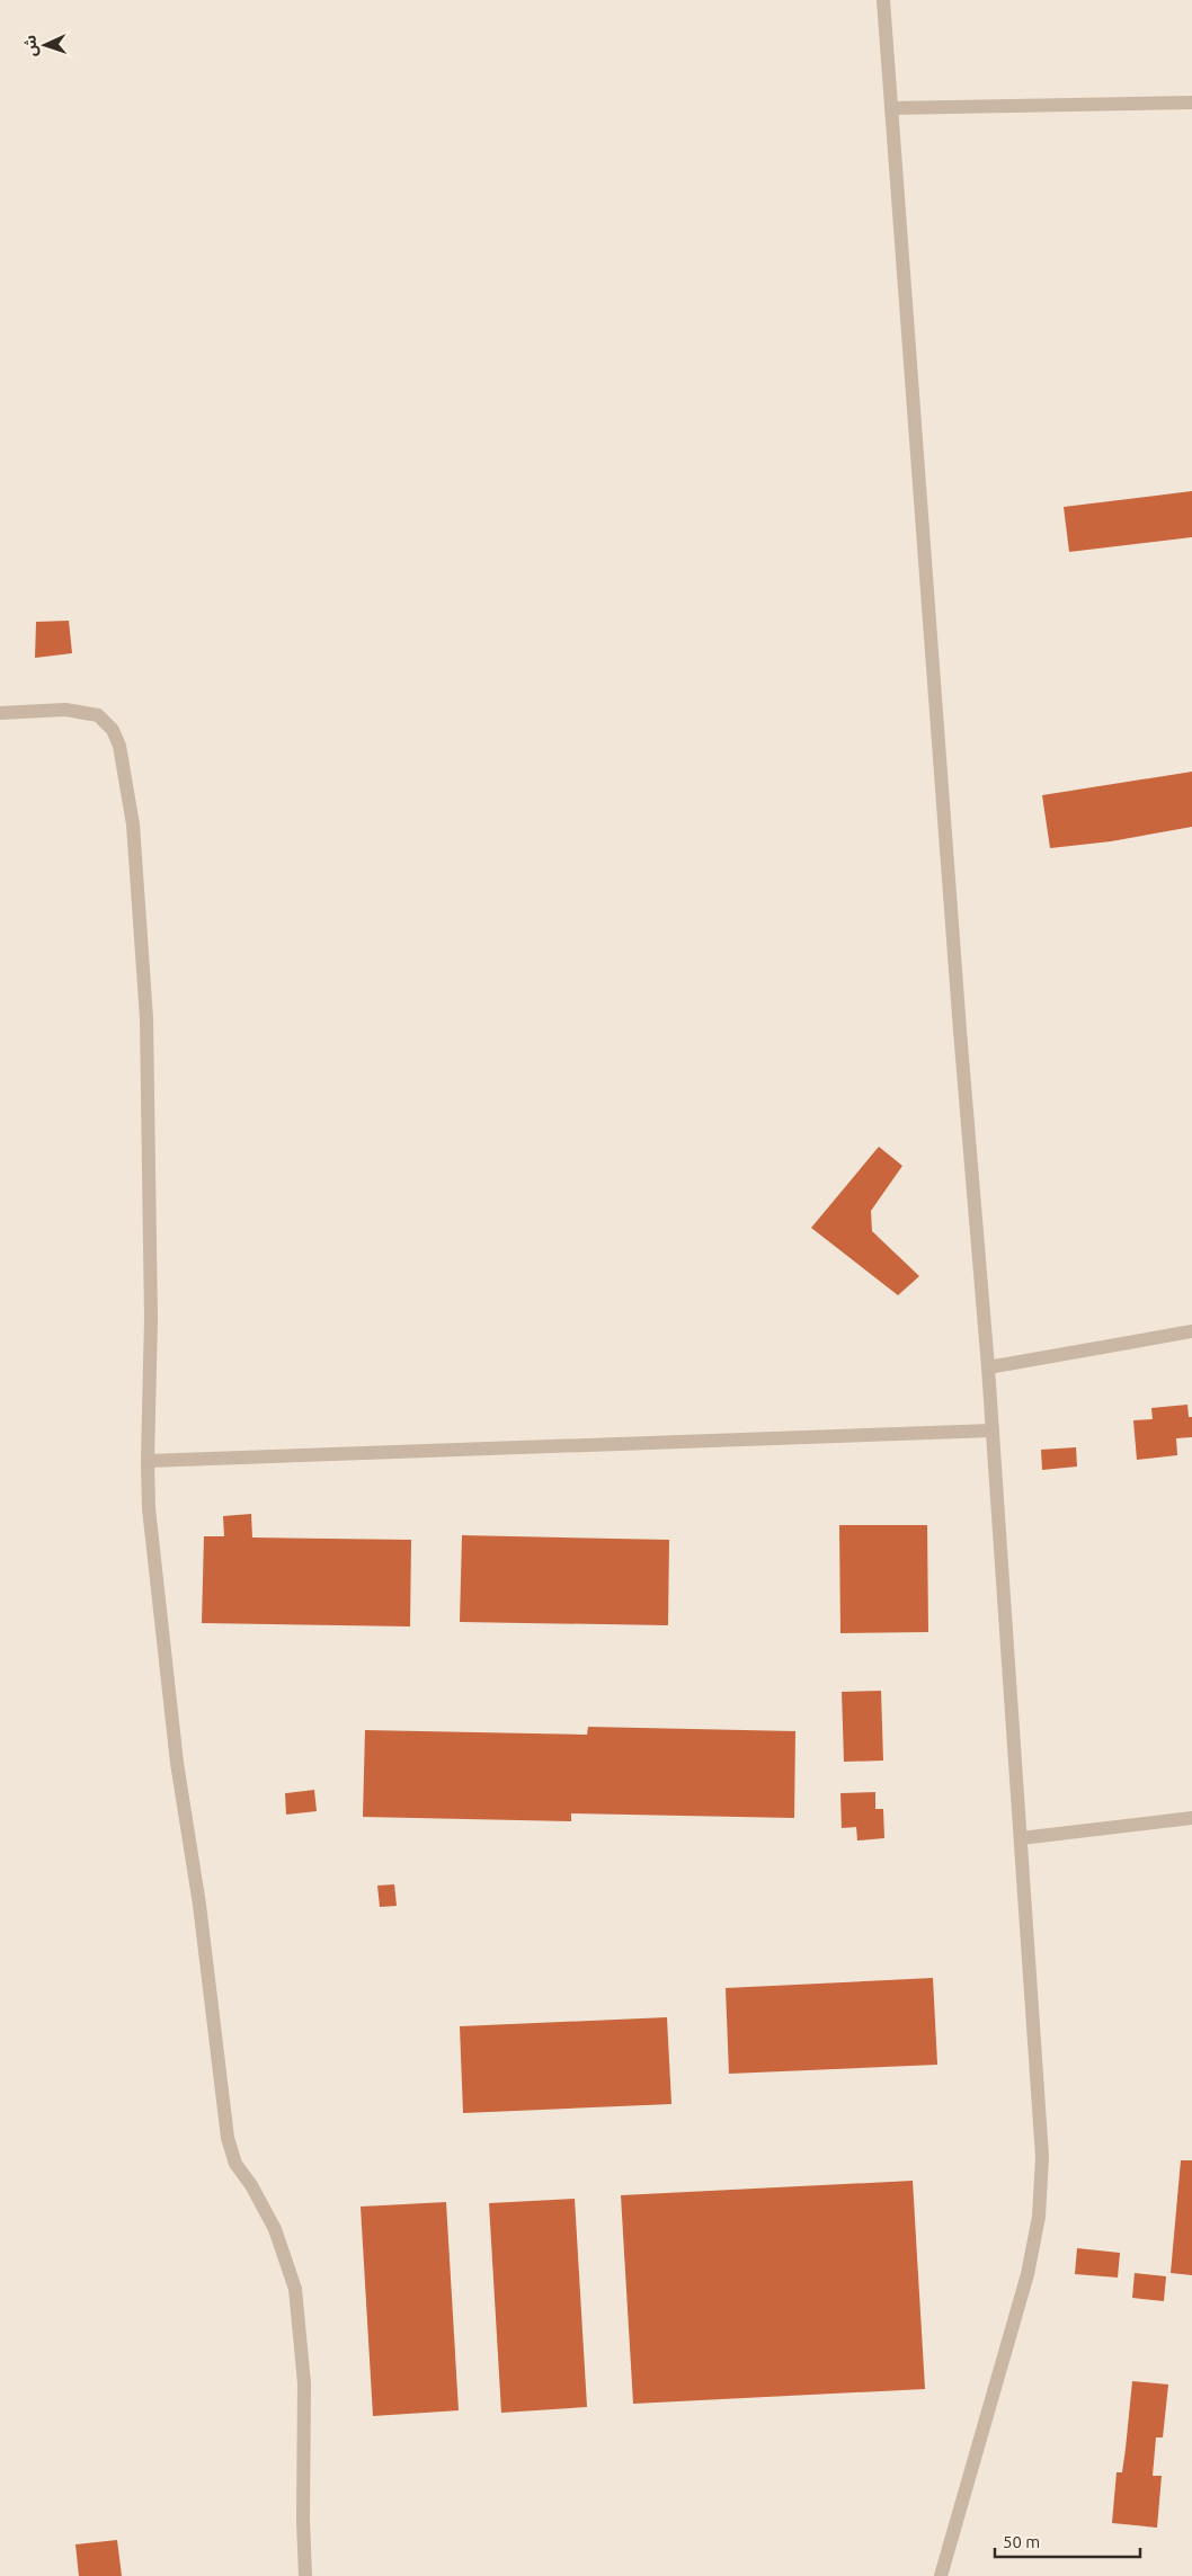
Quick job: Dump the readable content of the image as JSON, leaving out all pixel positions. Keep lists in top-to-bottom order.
{
  "scale_bar": "50 m",
  "north": "left"
}
